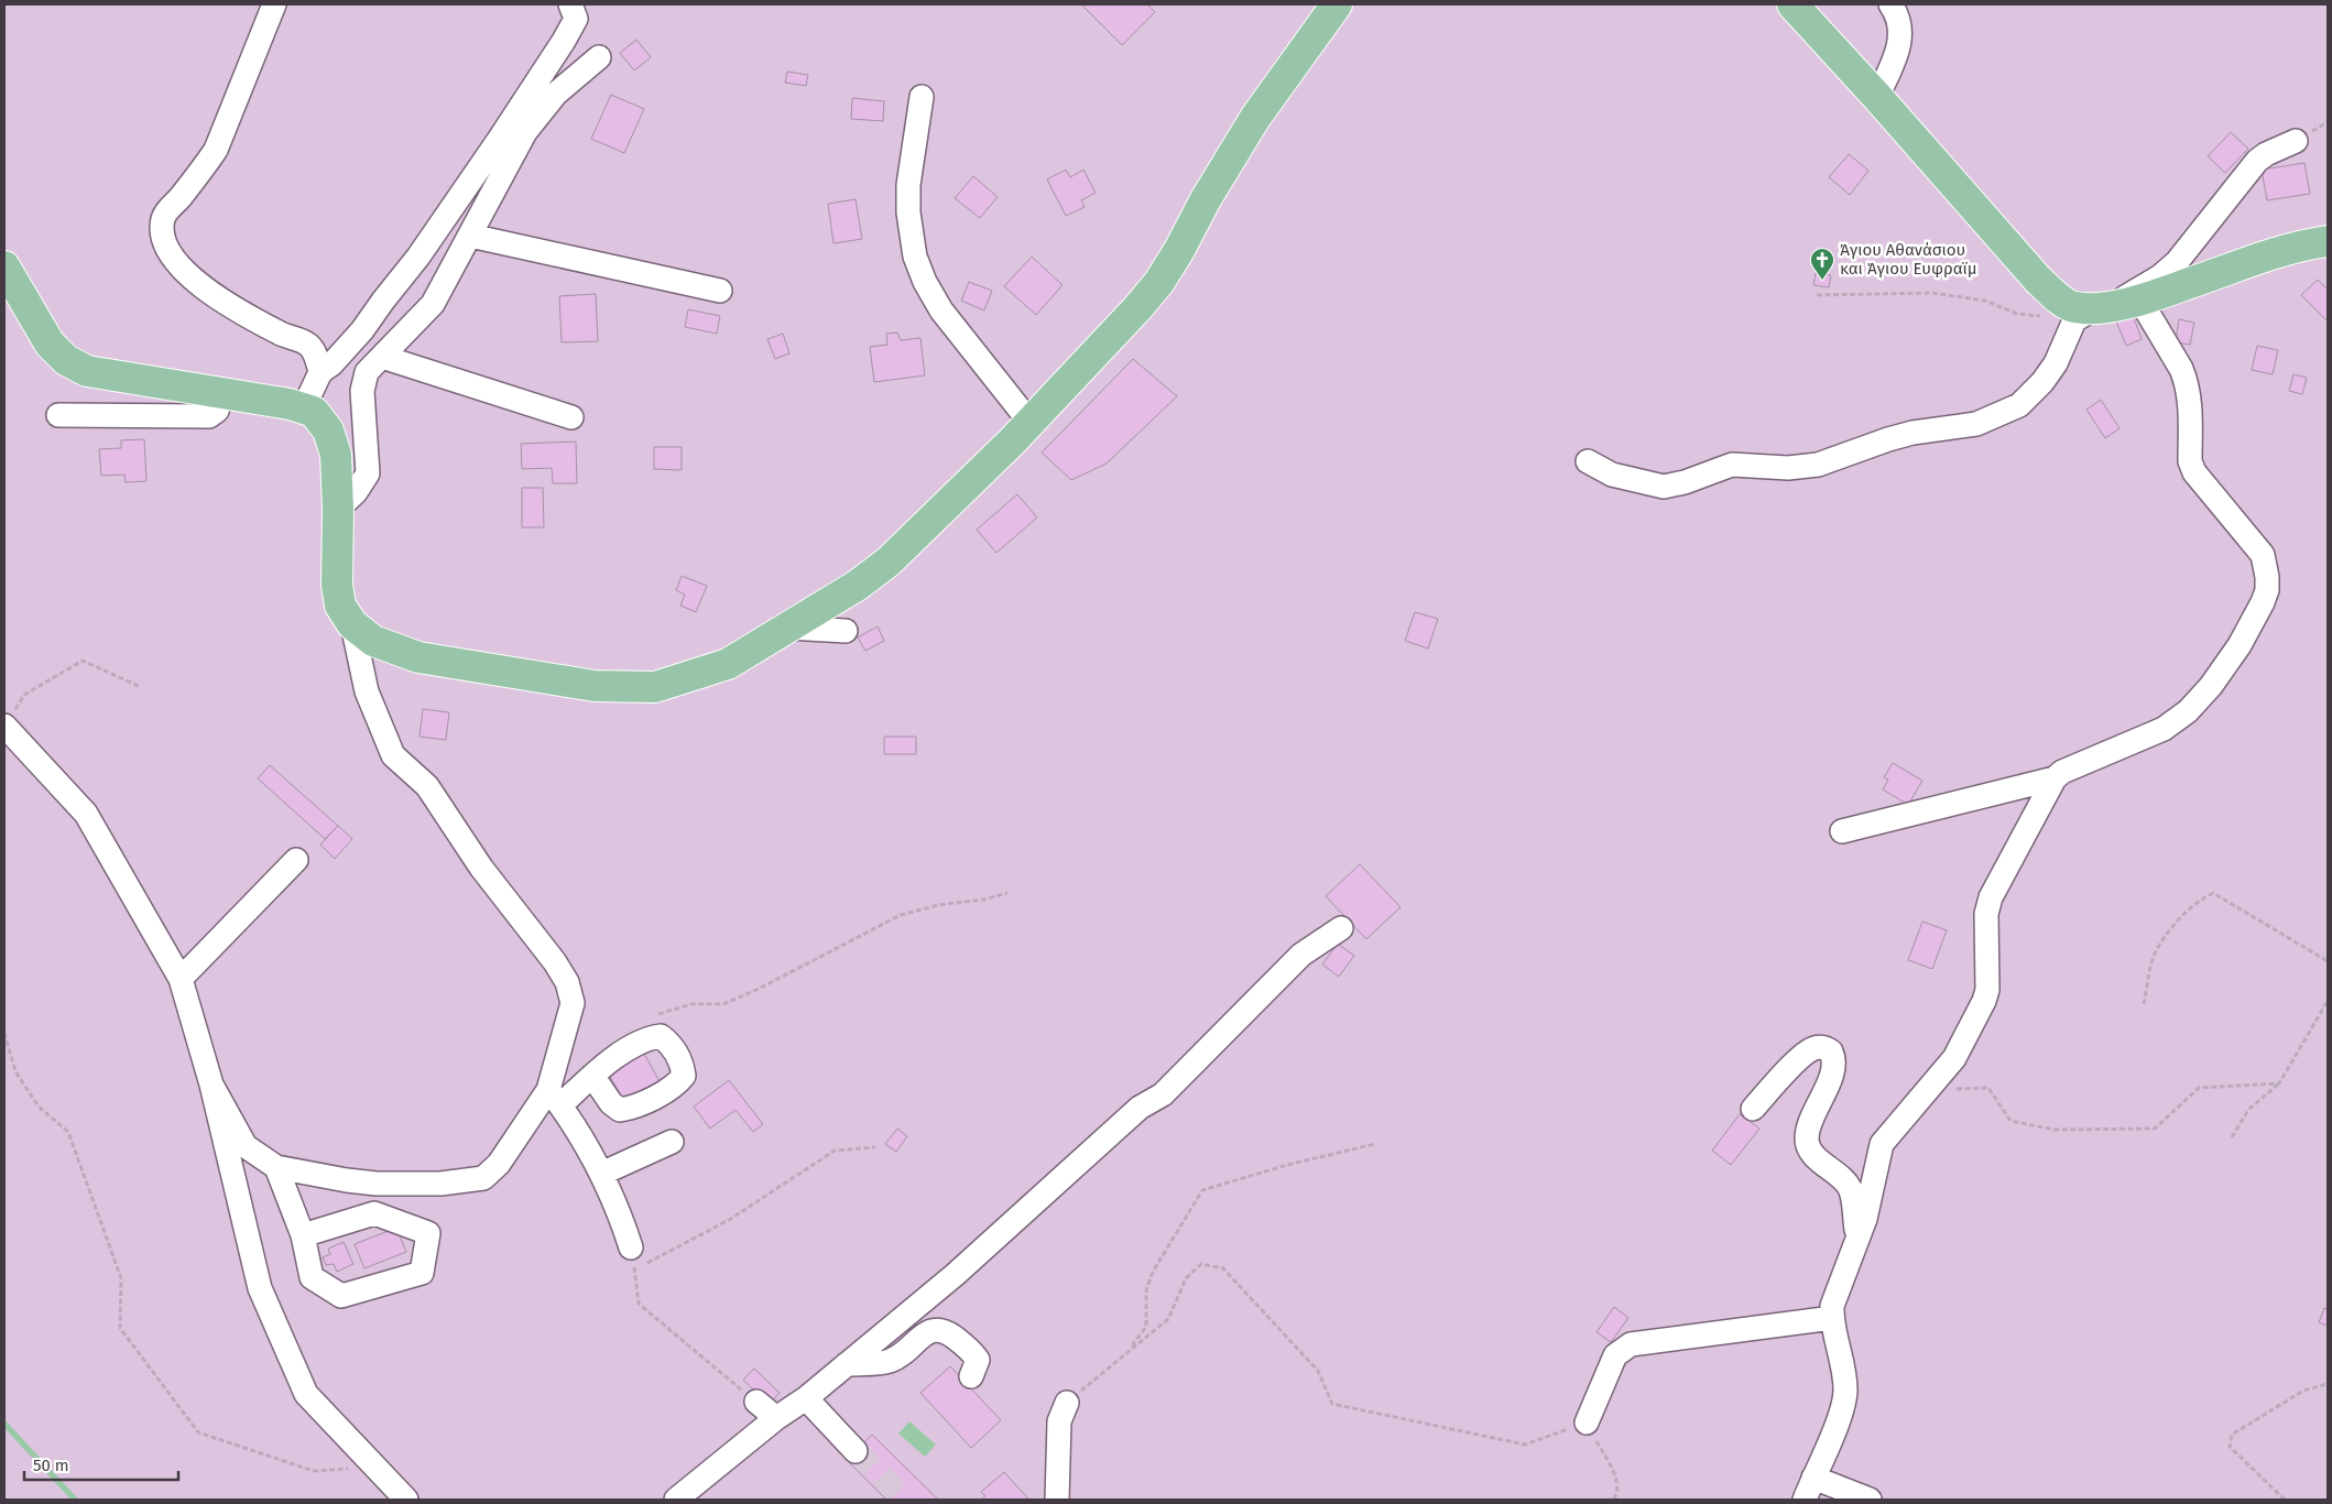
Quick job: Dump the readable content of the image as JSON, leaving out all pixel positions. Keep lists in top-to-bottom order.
{
  "places": {
    "church": ["Άγιου Αθανάσιου και Άγιου Ευφραϊμ"]
  },
  "scale_bar": "50 m"
}
